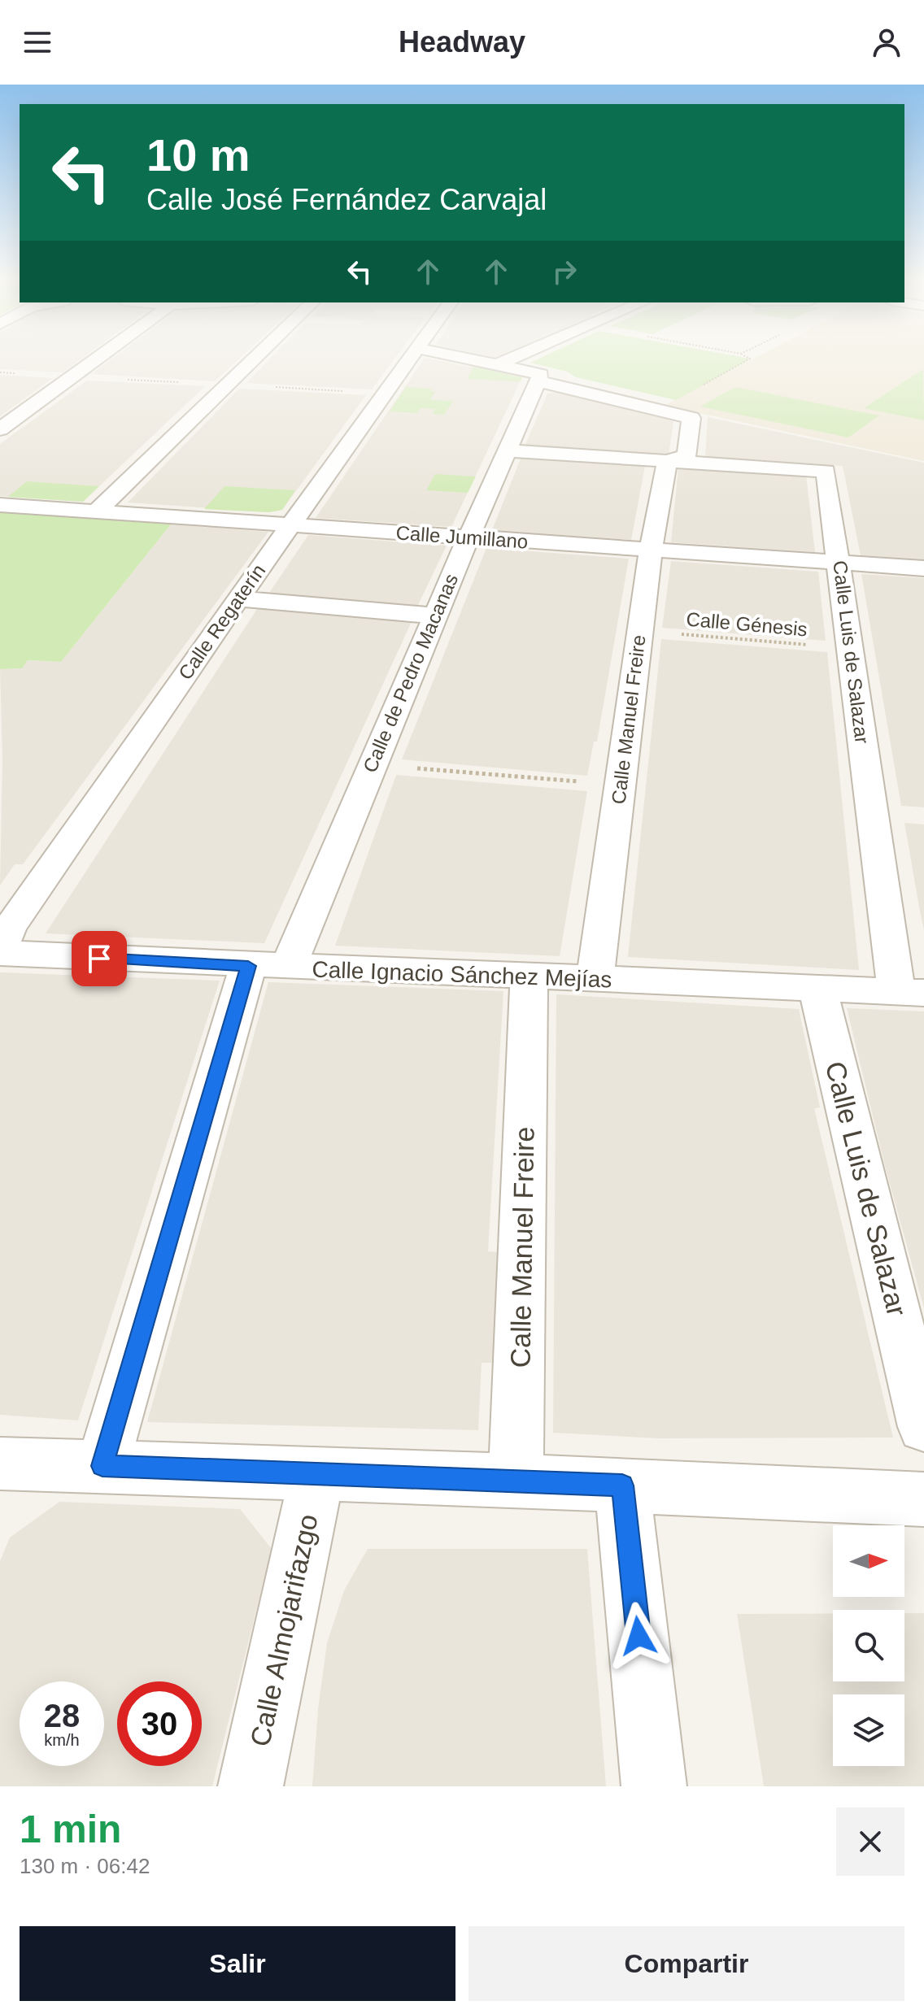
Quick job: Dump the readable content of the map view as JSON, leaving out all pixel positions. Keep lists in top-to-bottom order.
{
  "streets": {
    "street": [
      "Calle Jumillano",
      "Calle Regaterín",
      "Calle Luis de Salazar",
      "Calle de Pedro Macanas",
      "Calle Manuel Freire",
      "Calle Ignacio Sánchez Mejías",
      "Calle Almojarifazgo"
    ],
    "path": ["Calle Génesis"]
  },
  "crossings": [
    ["Calle Jumillano", "Calle Regaterín"],
    ["Calle Jumillano", "Calle Luis de Salazar"],
    ["Calle Jumillano", "Calle de Pedro Macanas"],
    ["Calle Jumillano", "Calle Manuel Freire"],
    ["Calle Génesis", "Calle Luis de Salazar"],
    ["Calle Génesis", "Calle Manuel Freire"],
    ["Calle Luis de Salazar", "Calle Manuel Freire"],
    ["Calle Luis de Salazar", "Calle Ignacio Sánchez Mejías"],
    ["Calle de Pedro Macanas", "Calle Ignacio Sánchez Mejías"],
    ["Calle Manuel Freire", "Calle Ignacio Sánchez Mejías"]
  ],
  "north": "right",
  "page": {
    "header": "Headway",
    "turn": ["10 m", "Calle José Fernández Carvajal"],
    "speed": "28 km/h",
    "limit": "30",
    "heading": ["1 min", "130 m · 06:42"],
    "buttons": ["Salir", "Compartir"]
  }
}
